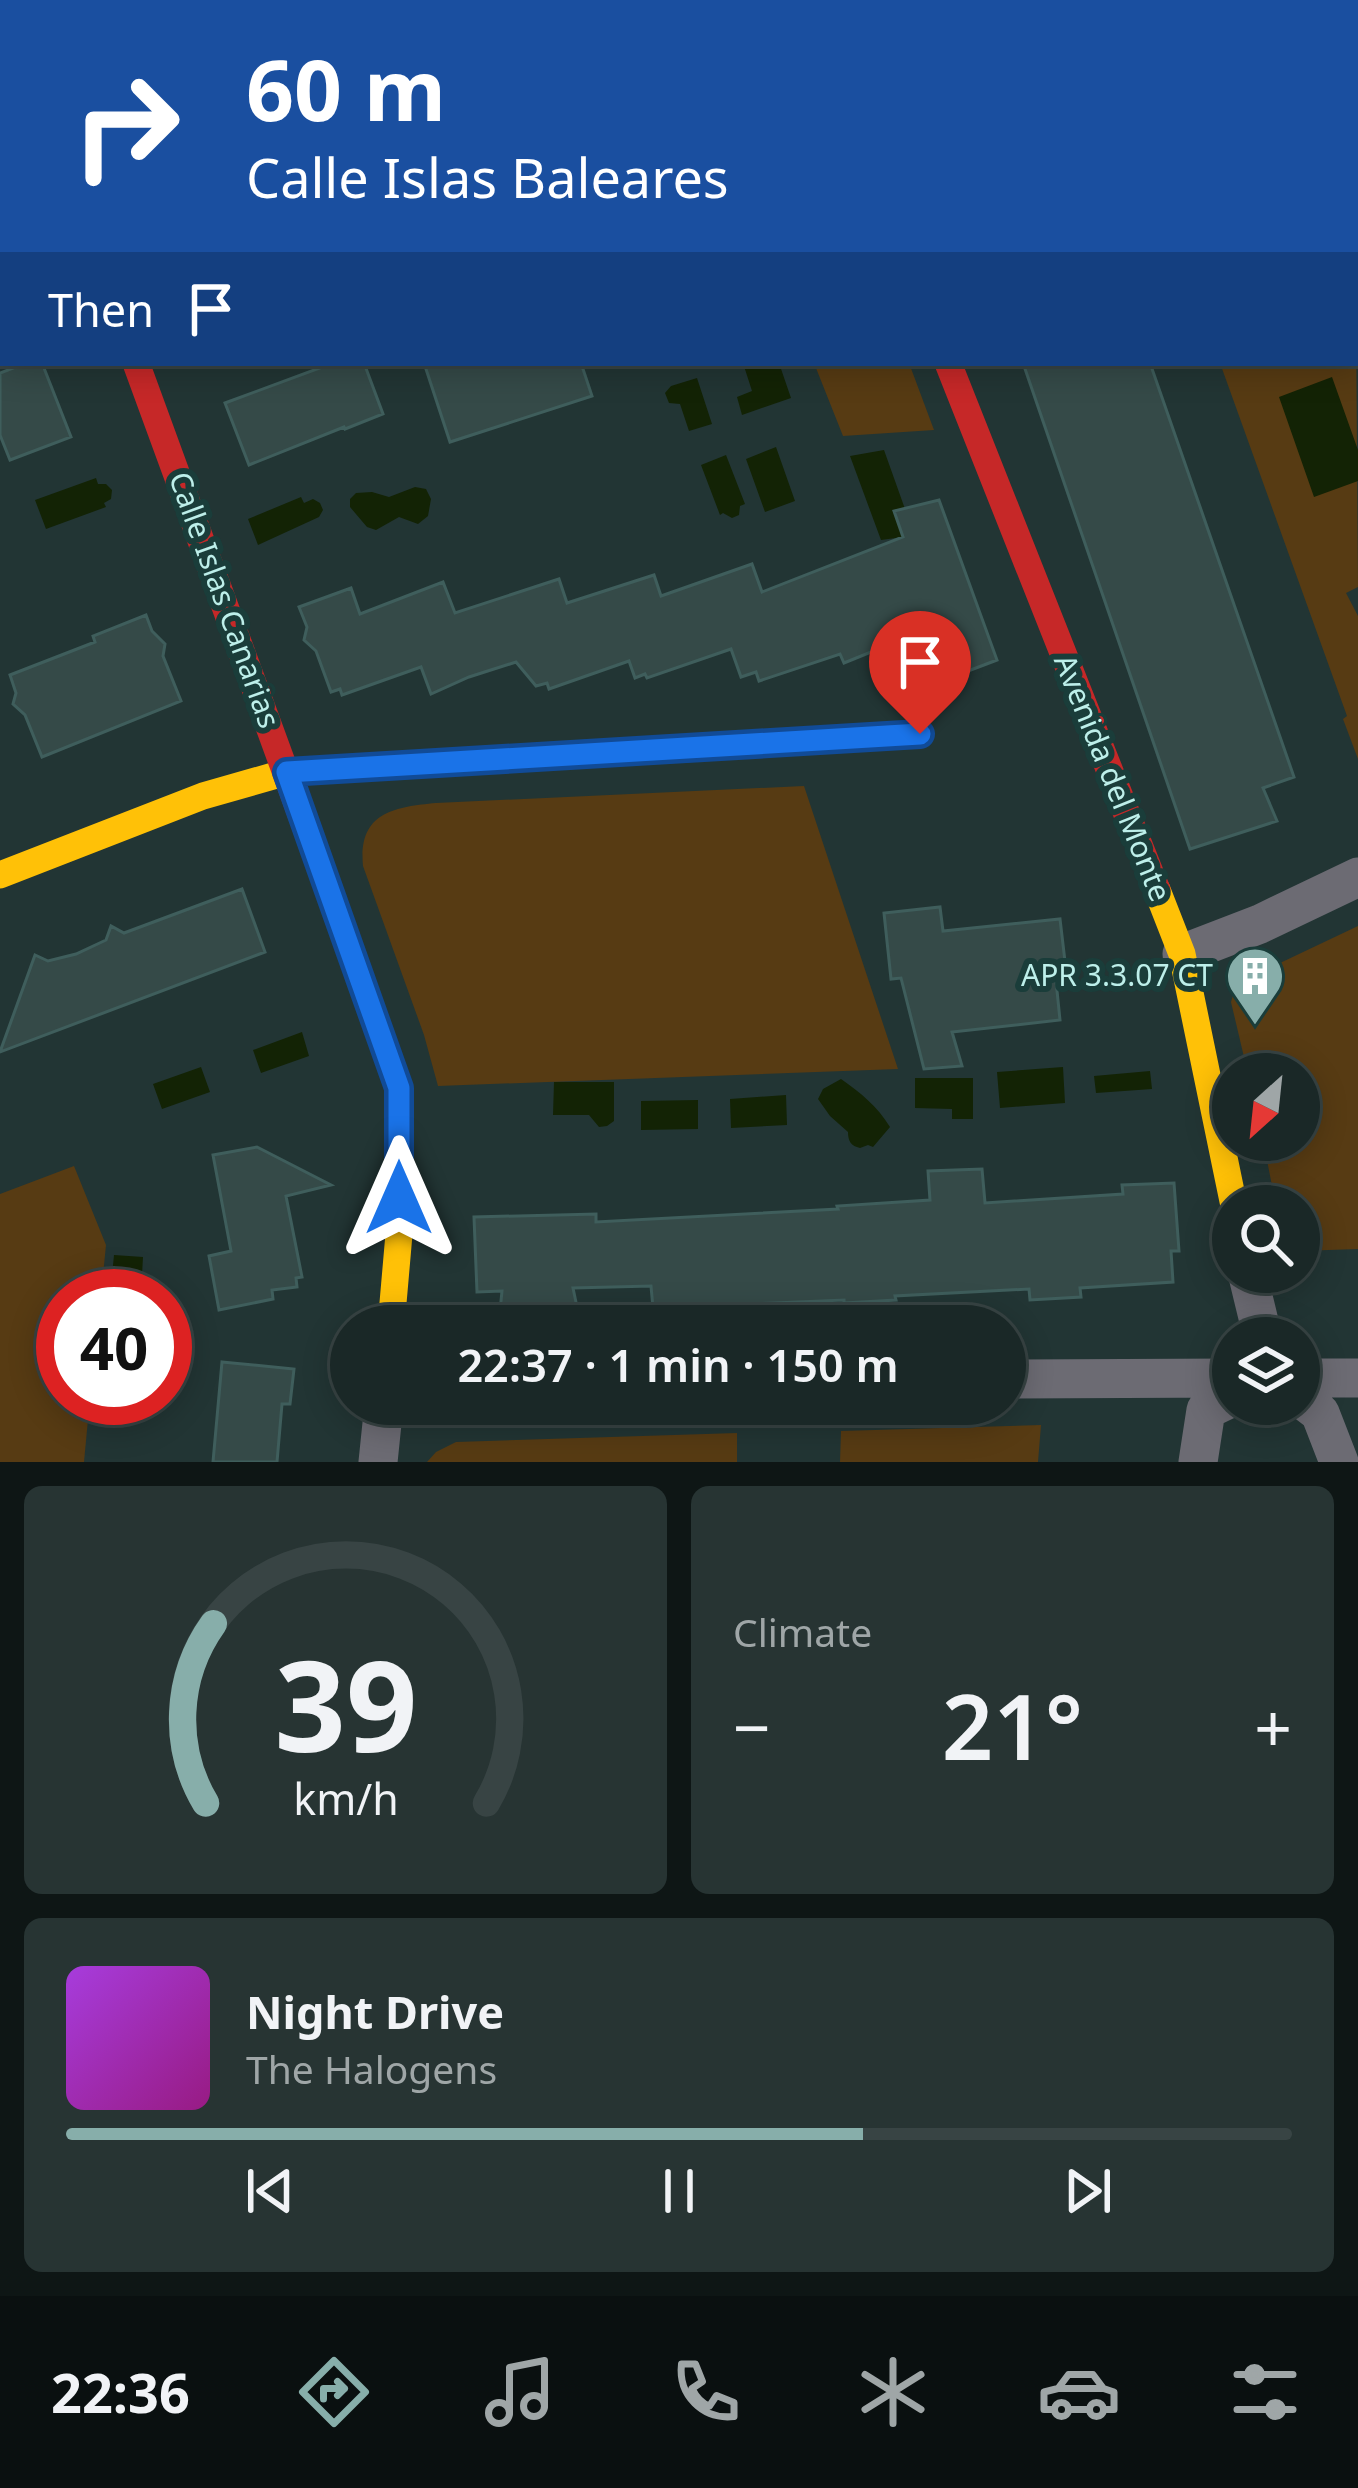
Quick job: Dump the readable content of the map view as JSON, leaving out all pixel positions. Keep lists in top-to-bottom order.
{
  "streets": {
    "street": ["Calle Islas Canarias", "Avenida del Monte"]
  },
  "places": {
    "building": ["APR 3.3.07 CT"]
  },
  "north": "bottom left",
  "page": {
    "turn": ["60 m", "Calle Islas Baleares"],
    "then": "Then",
    "limit": "40",
    "trip": "22:37 · 1 min · 150 m",
    "tile": "Climate",
    "heat": ["−", "21°", "+"],
    "song": ["Night Drive", "The Halogens"],
    "tabs": "22:36",
    "gauge": ["39", "km/h"]
  }
}
